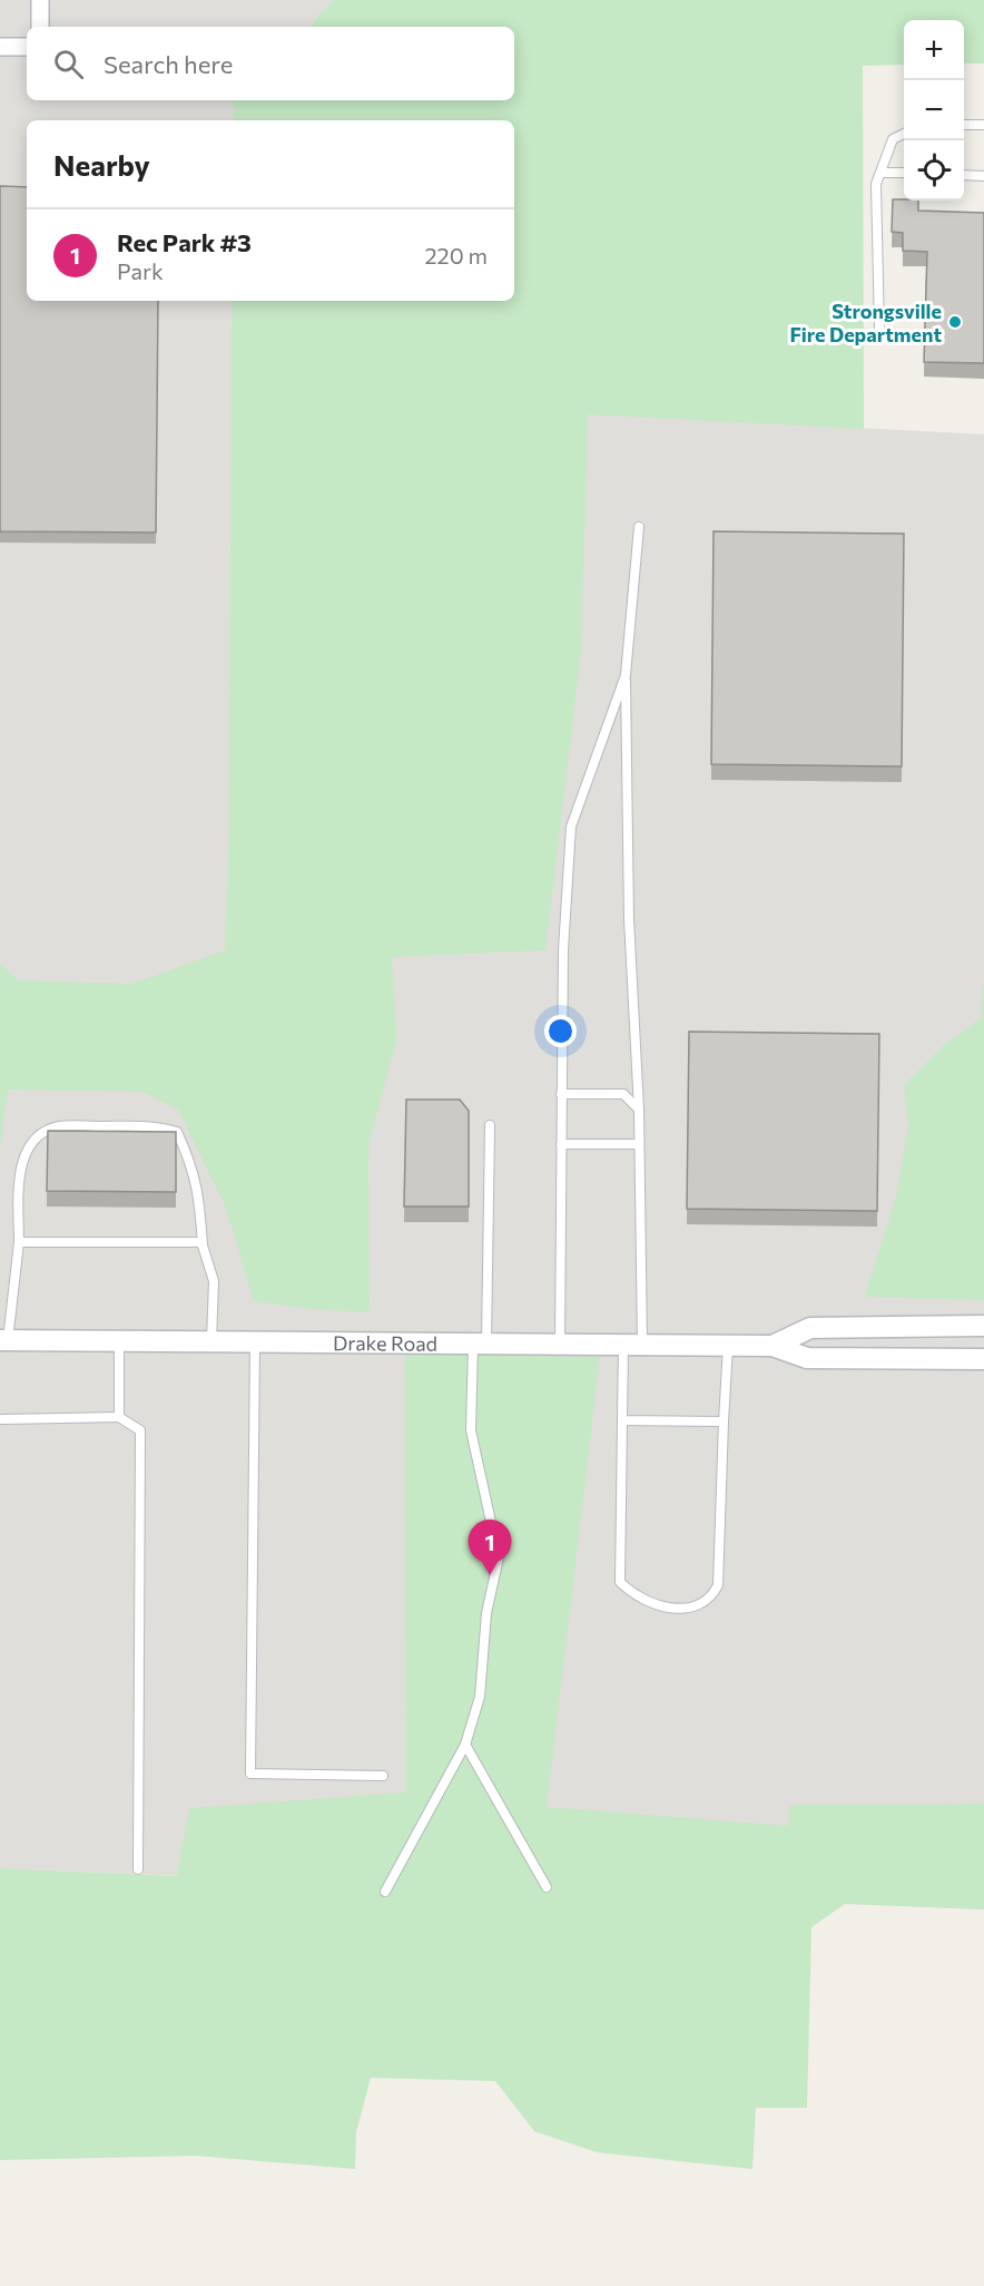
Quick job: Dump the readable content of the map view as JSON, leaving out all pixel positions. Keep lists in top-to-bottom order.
{
  "streets": {
    "street": ["Drake Road"]
  },
  "places": ["Strongsville Fire Department"],
  "page": {
    "map_buttons": ["+", "−"],
    "search": "Search here",
    "heading": "Nearby",
    "list": [
      {
        "mark": "1",
        "name": "Rec Park #3",
        "note": "Park",
        "value": "220 m"
      }
    ],
    "pins": "1"
  }
}
